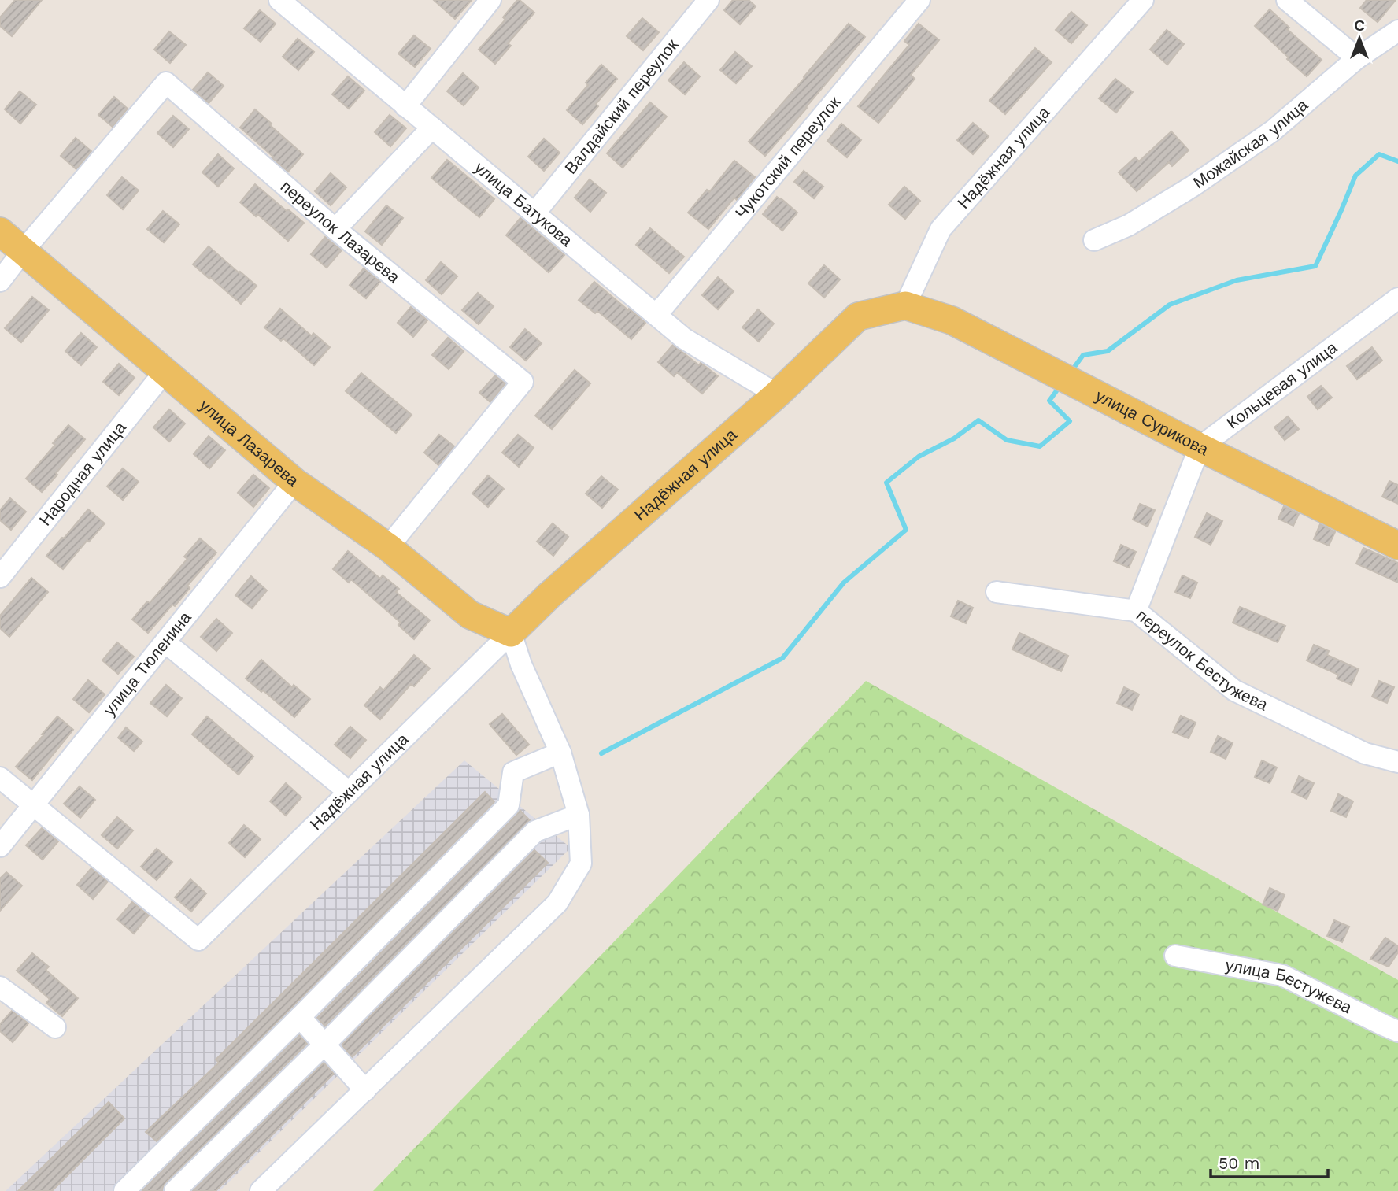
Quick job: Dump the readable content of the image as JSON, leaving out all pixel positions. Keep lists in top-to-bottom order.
{
  "streets": {
    "main road": ["Надёжная улица", "улица Сурикова", "улица Лазарева"],
    "street": [
      "Валдайский переулок",
      "Можайская улица",
      "Чукотский переулок",
      "улица Батукова",
      "переулок Лазарева",
      "Кольцевая улица",
      "Народная улица",
      "переулок Бестужева",
      "улица Тюленина",
      "улица Бестужева"
    ]
  },
  "crossings": [
    ["Валдайский переулок", "улица Батукова"],
    ["Чукотский переулок", "улица Батукова"],
    ["Надёжная улица", "улица Батукова"],
    ["Надёжная улица", "улица Сурикова"],
    ["Надёжная улица", "улица Лазарева"],
    ["Надёжная улица", "улица Тюленина"],
    ["переулок Лазарева", "улица Лазарева"],
    ["Кольцевая улица", "улица Сурикова"],
    ["улица Лазарева", "Народная улица"],
    ["улица Лазарева", "улица Тюленина"]
  ],
  "scale_bar": "50 m",
  "north": "top"
}
